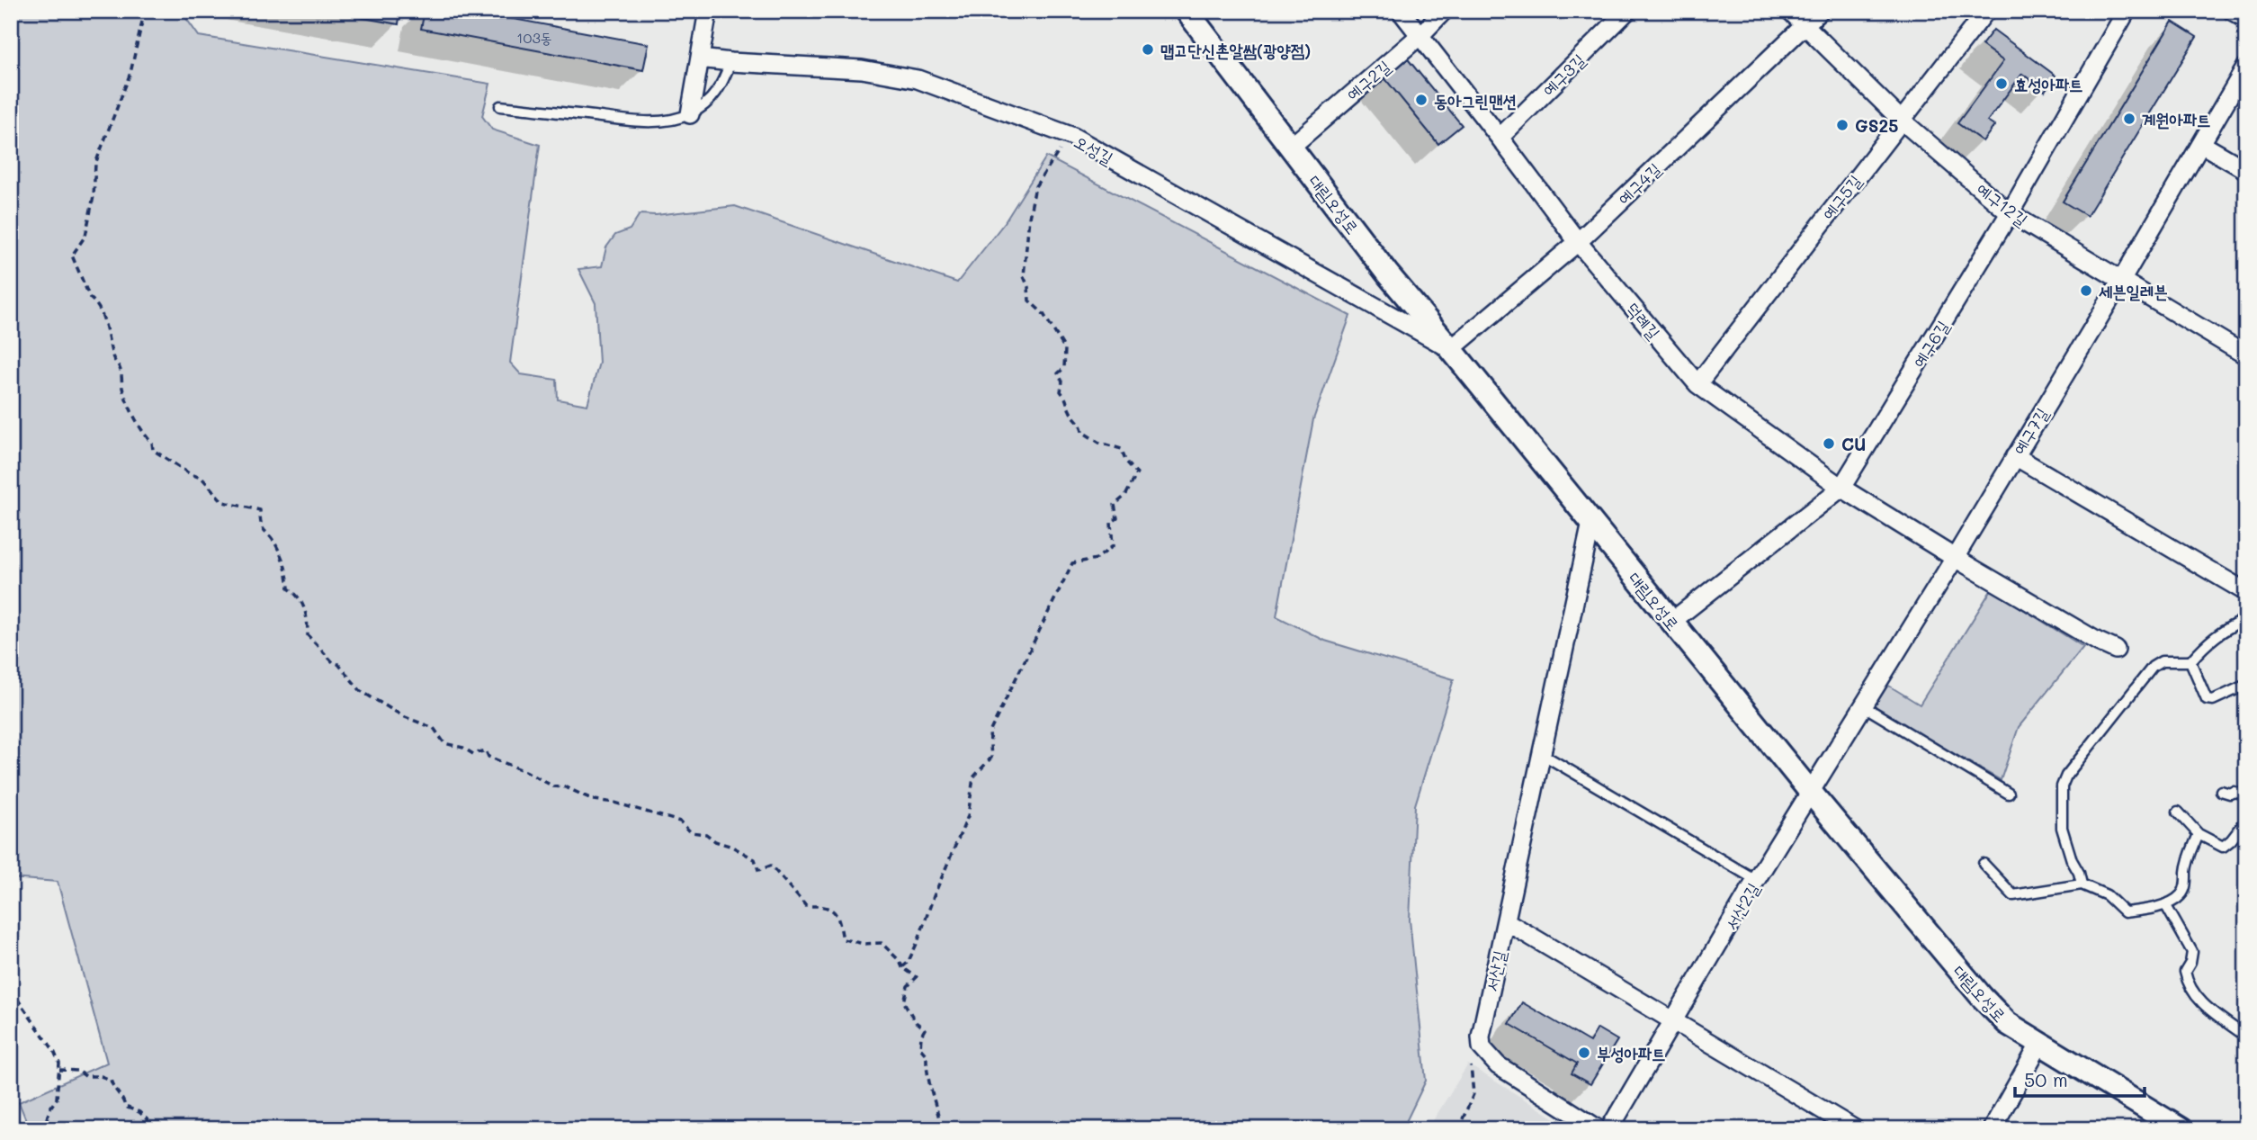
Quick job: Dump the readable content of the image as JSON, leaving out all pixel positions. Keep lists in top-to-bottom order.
{
  "streets": {
    "street": [
      "예구3길",
      "예구2길",
      "오성길",
      "예구4길",
      "예구5길",
      "대림오성로",
      "예구12길",
      "덕례길",
      "예구6길",
      "예구7길",
      "서산2길",
      "서산길"
    ]
  },
  "crossings": [
    ["예구3길", "덕례길"],
    ["예구2길", "대림오성로"],
    ["예구2길", "덕례길"],
    ["오성길", "예구4길"],
    ["오성길", "대림오성로"],
    ["예구4길", "대림오성로"],
    ["예구4길", "예구12길"],
    ["예구4길", "덕례길"],
    ["예구5길", "예구12길"],
    ["예구5길", "덕례길"],
    ["대림오성로", "예구6길"],
    ["대림오성로", "예구7길"],
    ["대림오성로", "서산2길"],
    ["대림오성로", "서산길"],
    ["예구12길", "예구6길"],
    ["예구12길", "예구7길"],
    ["덕례길", "예구6길"],
    ["덕례길", "예구7길"],
    ["예구7길", "서산2길"]
  ],
  "places": [
    "맵고단신촌알쌈(광양점)",
    "효성아파트",
    "동아그린맨션",
    "계원아파트",
    "GS25",
    "세븐일레븐",
    "CU",
    "부성아파트"
  ],
  "house_numbers": ["103동"],
  "scale_bar": "50 m"
}
